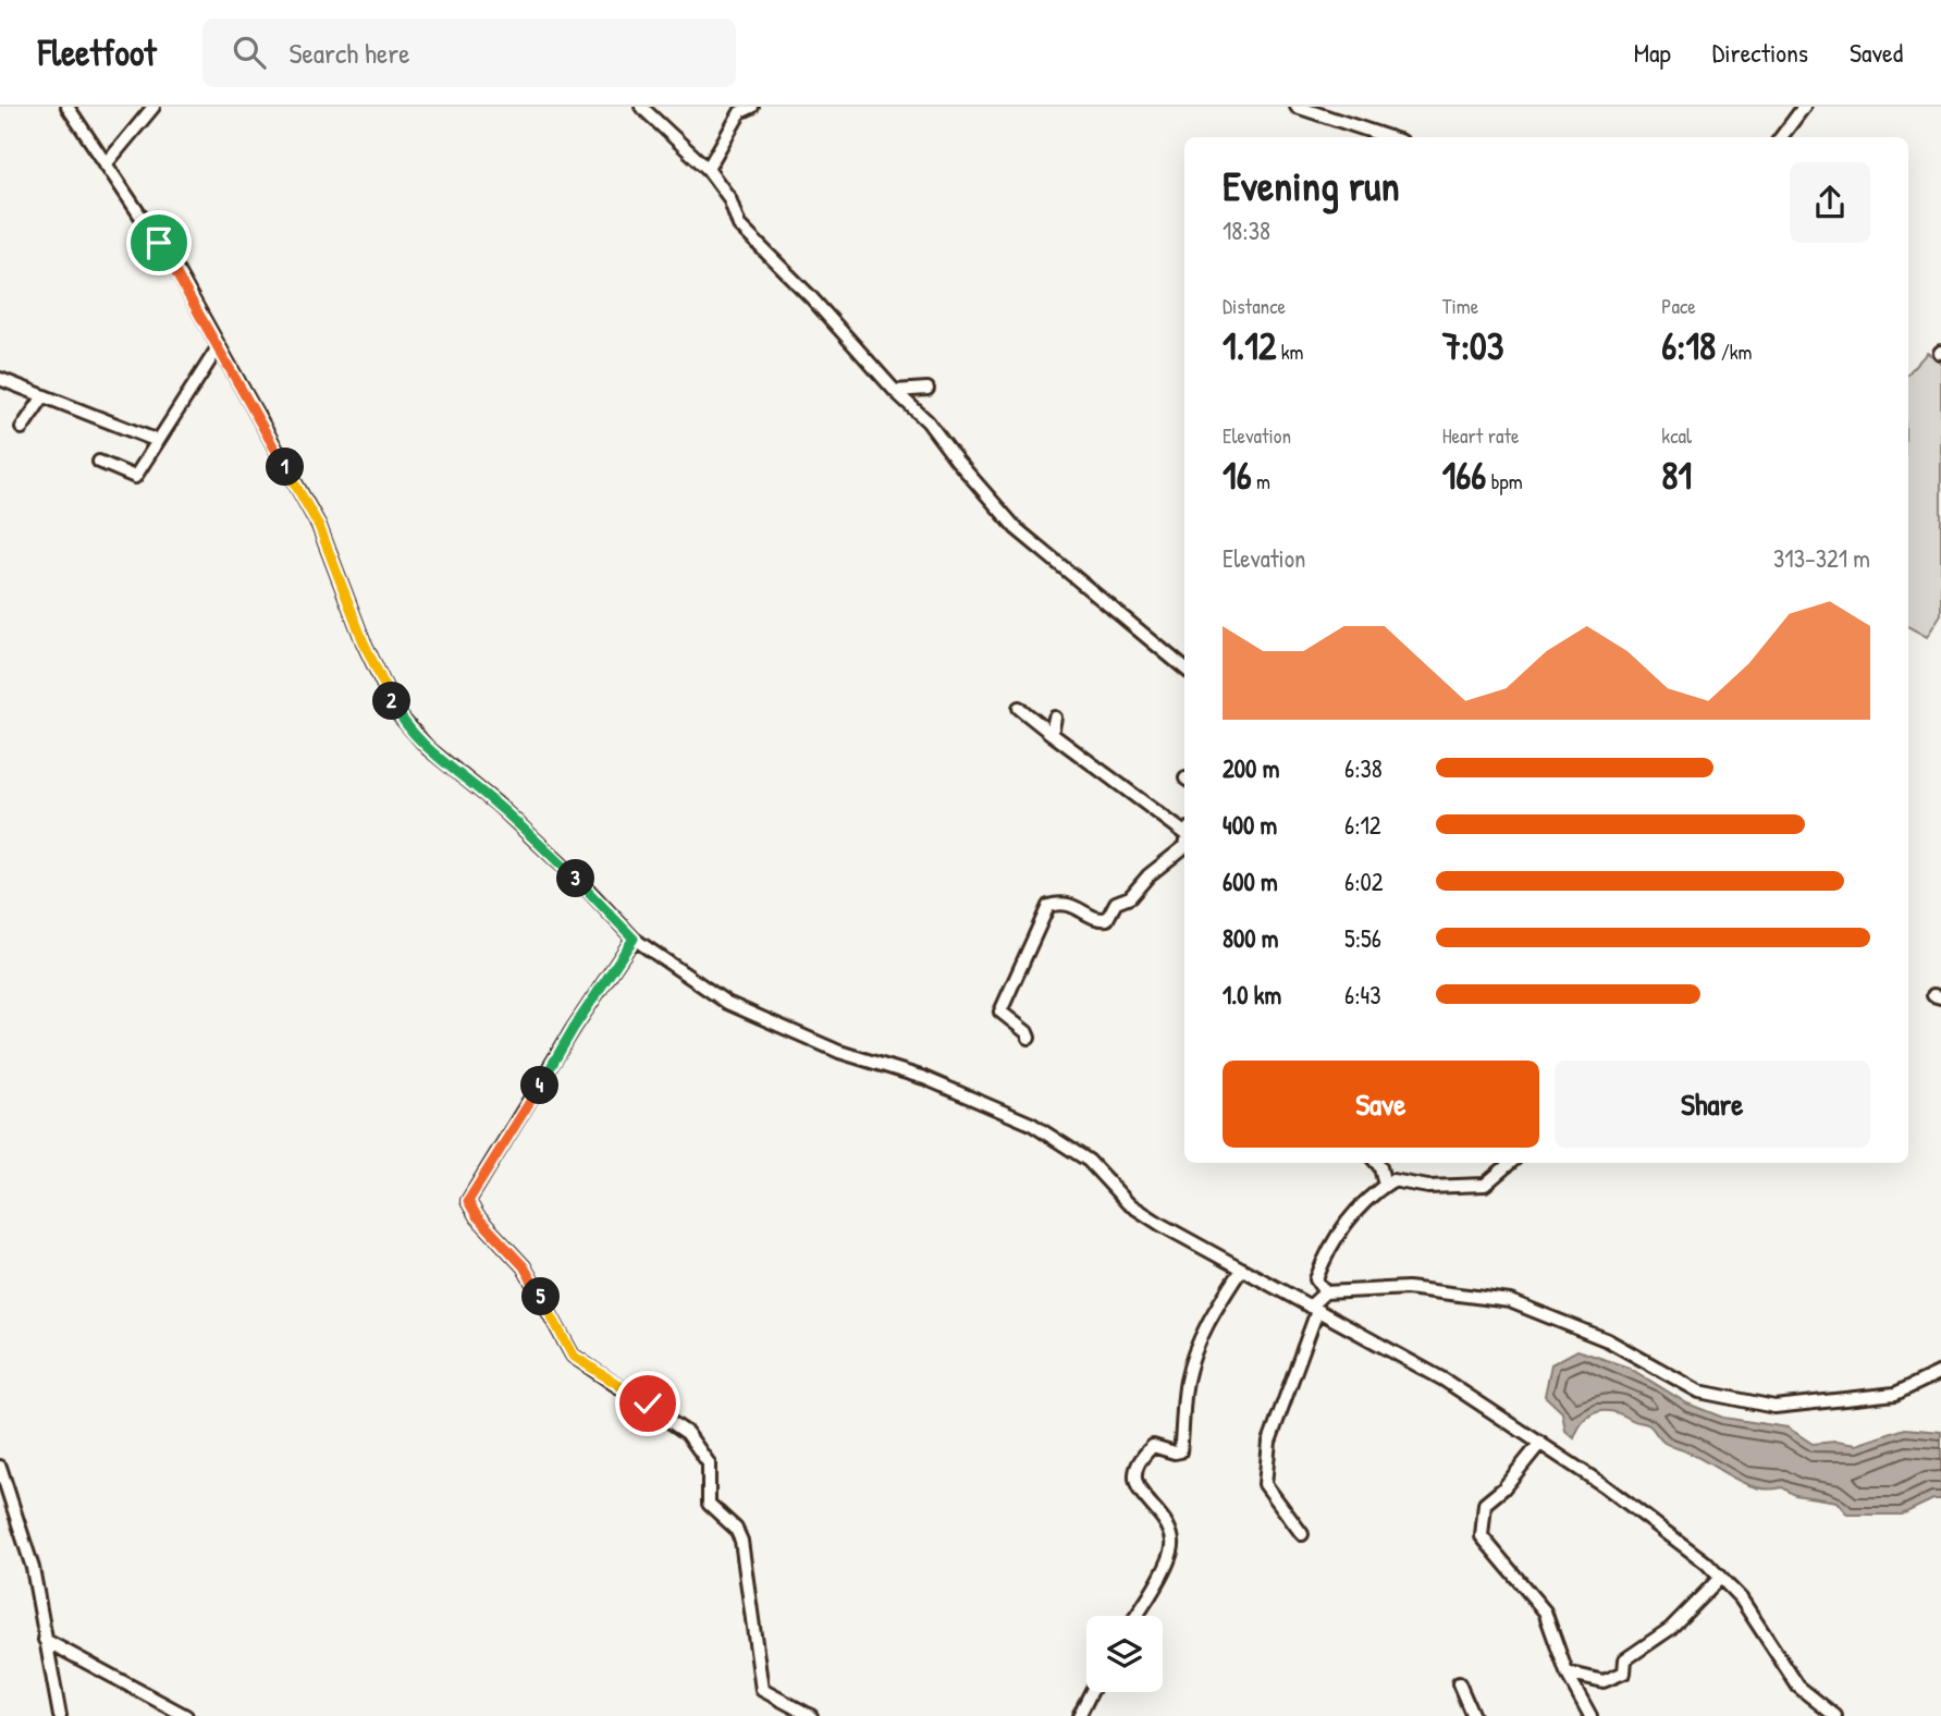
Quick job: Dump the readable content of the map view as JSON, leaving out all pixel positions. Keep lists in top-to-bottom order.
{
  "page": {
    "header": "Fleetfoot",
    "search": "Search here",
    "nav": ["Map", "Directions", "Saved"],
    "heading": ["Evening run", "18:38"],
    "stats": [
      ["Distance", "1.12 km"],
      ["Time", "7:03"],
      ["Pace", "6:18 /km"],
      ["Elevation", "16 m"],
      ["Heart rate", "166 bpm"],
      ["kcal", "81"]
    ],
    "pins": [
      "1",
      "2",
      "3",
      "4",
      "5"
    ],
    "chart": ["Elevation", "313–321 m"],
    "list": [
      {
        "name": "200 m",
        "note": "6:38"
      },
      {
        "name": "400 m",
        "note": "6:12"
      },
      {
        "name": "600 m",
        "note": "6:02"
      },
      {
        "name": "800 m",
        "note": "5:56"
      },
      {
        "name": "1.0 km",
        "note": "6:43"
      }
    ],
    "buttons": ["Save", "Share"]
  }
}
